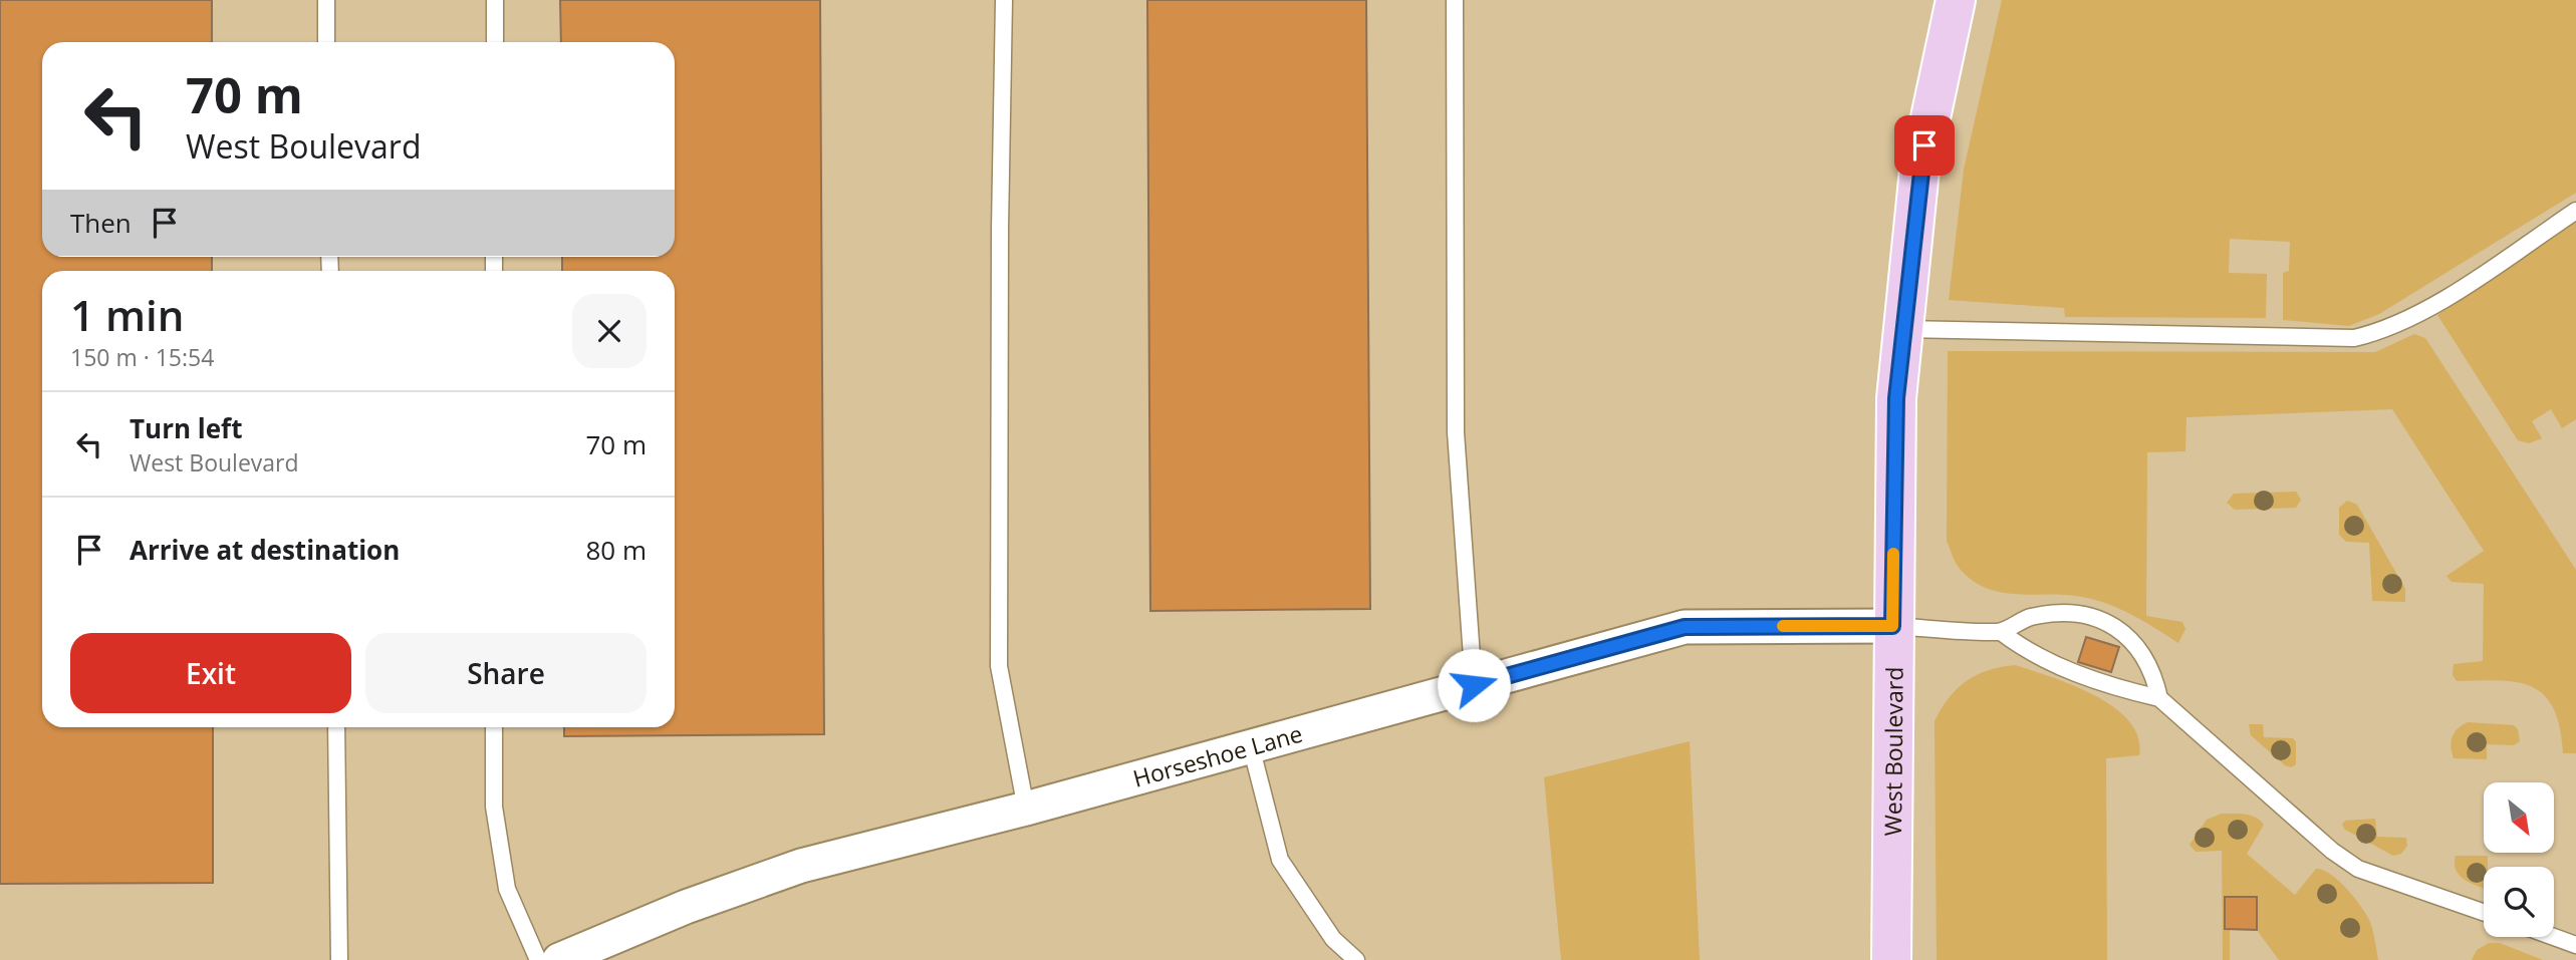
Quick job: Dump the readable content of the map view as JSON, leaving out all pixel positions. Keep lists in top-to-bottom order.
{
  "streets": {
    "main road": ["West Boulevard"],
    "street": ["Horseshoe Lane"]
  },
  "crossings": [
    ["West Boulevard", "Horseshoe Lane"]
  ],
  "north": "bottom right",
  "page": {
    "turn": ["70 m", "West Boulevard"],
    "then": "Then",
    "heading": ["1 min", "150 m · 15:54"],
    "list": [
      {
        "name": "Turn left",
        "note": "West Boulevard",
        "value": "70 m"
      },
      {
        "name": "Arrive at destination",
        "value": "80 m"
      }
    ],
    "buttons": ["Exit", "Share"]
  }
}
